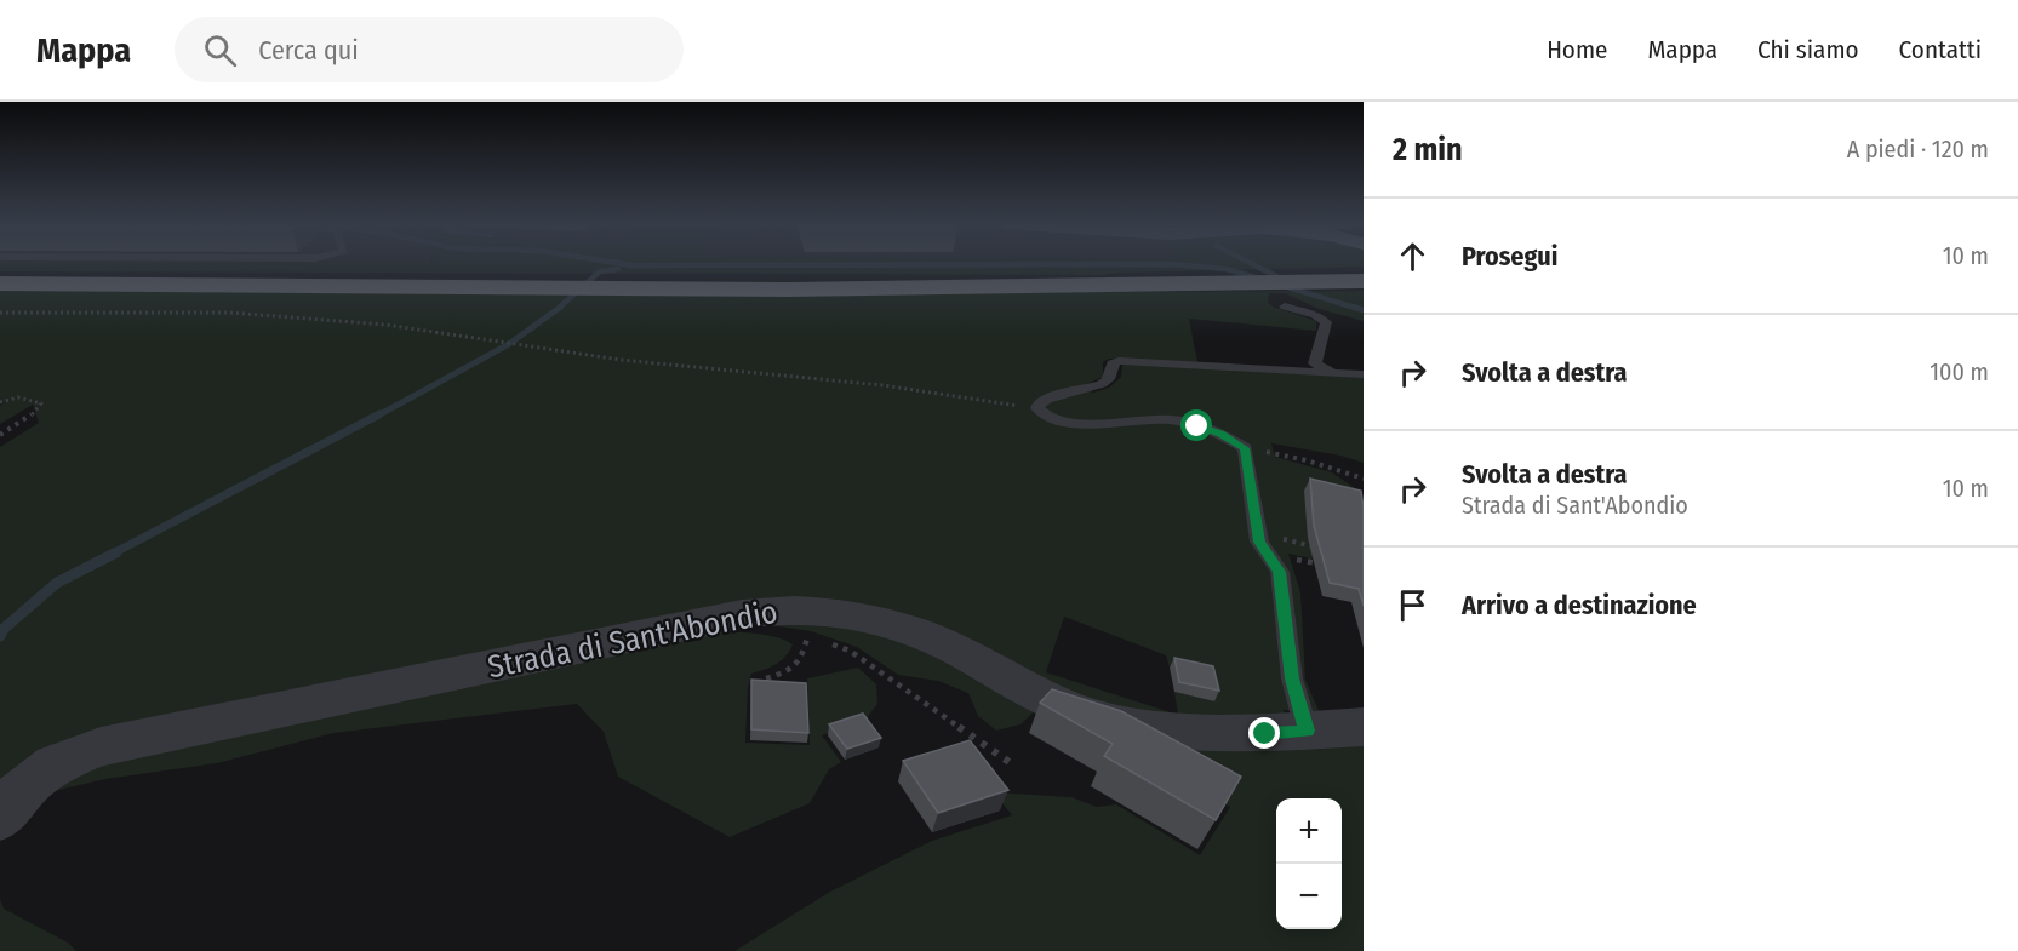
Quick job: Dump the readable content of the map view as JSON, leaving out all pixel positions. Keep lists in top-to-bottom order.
{
  "streets": {
    "street": ["Strada di Sant'Abondio"]
  },
  "page": {
    "header": "Mappa",
    "search": "Cerca qui",
    "nav": [
      "Home",
      "Mappa",
      "Chi siamo",
      "Contatti"
    ],
    "heading": ["2 min", "A piedi · 120 m"],
    "list": [
      ["Prosegui", "10 m"],
      ["Svolta a destra", "100 m"],
      ["Svolta a destra", "Strada di Sant'Abondio", "10 m"],
      "Arrivo a destinazione"
    ],
    "map_buttons": ["+", "−"]
  }
}
